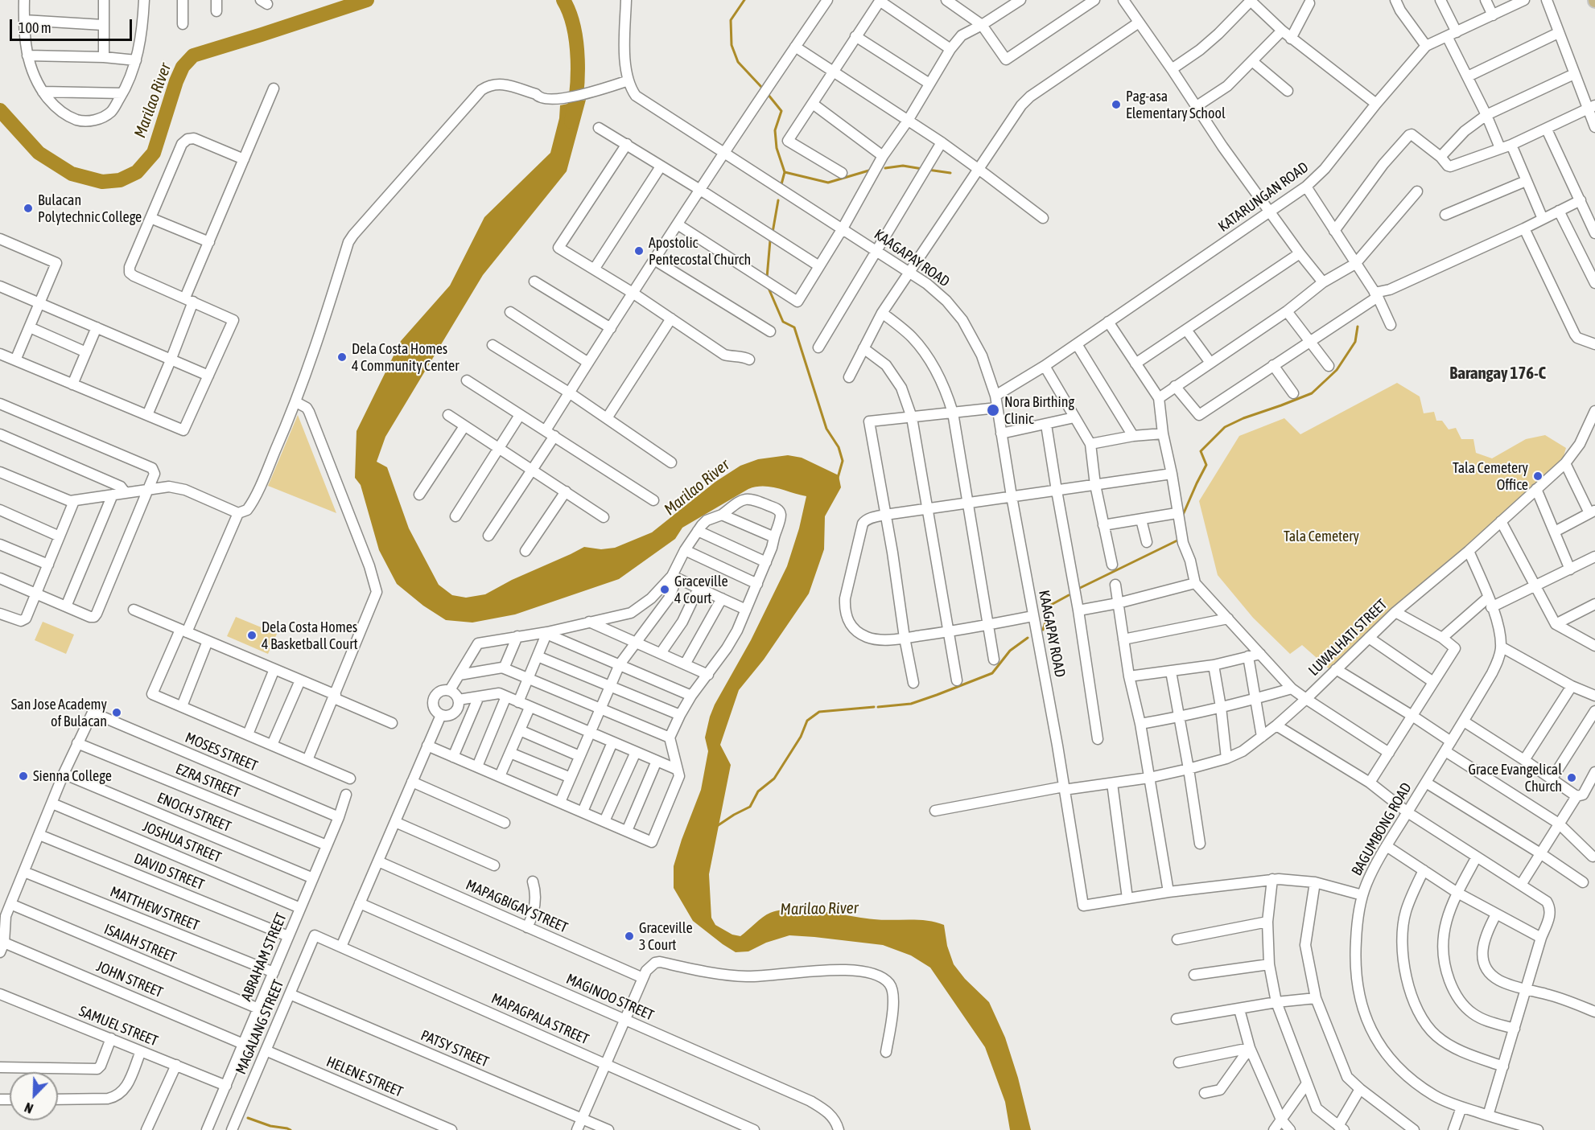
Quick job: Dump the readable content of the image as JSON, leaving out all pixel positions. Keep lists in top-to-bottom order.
{
  "streets": {
    "street": [
      "KATARUNGAN ROAD",
      "KAAGAPAY ROAD",
      "LUWALHATI STREET",
      "MOSES STREET",
      "EZRA STREET",
      "ENOCH STREET",
      "BAGUMBONG ROAD",
      "JOSHUA STREET",
      "DAVID STREET",
      "MAPAGBIGAY STREET",
      "MATTHEW STREET",
      "ISAIAH STREET",
      "ABRAHAM STREET",
      "JOHN STREET",
      "MAGINOO STREET",
      "MAPAGPALA STREET",
      "SAMUEL STREET",
      "MAGALANG STREET",
      "PATSY STREET",
      "HELENE STREET"
    ]
  },
  "crossings": [
    ["KATARUNGAN ROAD", "KAAGAPAY ROAD"],
    ["KAAGAPAY ROAD", "LUWALHATI STREET"],
    ["LUWALHATI STREET", "BAGUMBONG ROAD"],
    ["MOSES STREET", "EZRA STREET"],
    ["MOSES STREET", "ABRAHAM STREET"],
    ["EZRA STREET", "ABRAHAM STREET"],
    ["ENOCH STREET", "ABRAHAM STREET"],
    ["JOSHUA STREET", "ABRAHAM STREET"],
    ["DAVID STREET", "ABRAHAM STREET"],
    ["MATTHEW STREET", "ABRAHAM STREET"],
    ["ISAIAH STREET", "ABRAHAM STREET"],
    ["ABRAHAM STREET", "JOHN STREET"],
    ["ABRAHAM STREET", "SAMUEL STREET"],
    ["MAPAGPALA STREET", "MAGALANG STREET"],
    ["MAGALANG STREET", "PATSY STREET"],
    ["MAGALANG STREET", "HELENE STREET"]
  ],
  "districts": ["Barangay 176-C"],
  "water": ["Marilao River"],
  "parks": ["Tala Cemetery"],
  "places": [
    "Pag-asa Elementary School",
    "Bulacan Polytechnic College",
    "Apostolic Pentecostal Church",
    "Dela Costa Homes 4 Community Center",
    "Nora Birthing Clinic",
    "Tala Cemetery Office",
    "Graceville 4 Court",
    "Dela Costa Homes 4 Basketball Court",
    "San Jose Academy of Bulacan",
    "Sienna College",
    "Grace Evangelical Church",
    "Graceville 3 Court"
  ],
  "scale_bar": "100 m",
  "north": "bottom left"
}
